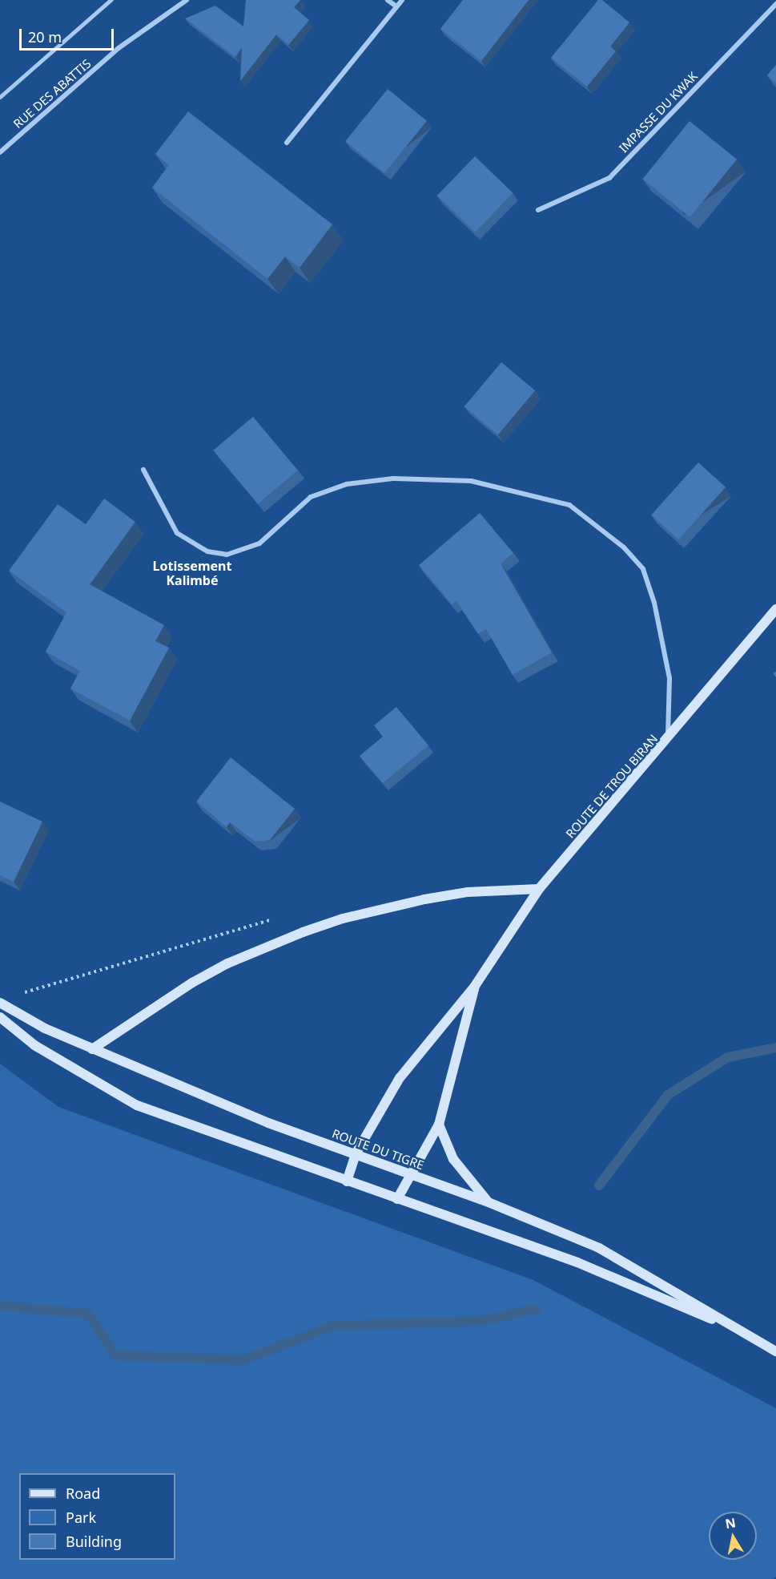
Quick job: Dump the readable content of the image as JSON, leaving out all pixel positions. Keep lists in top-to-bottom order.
{
  "streets": {
    "main road": ["ROUTE DE TROU BIRAN", "ROUTE DU TIGRE"],
    "street": ["RUE DES ABATTIS", "IMPASSE DU KWAK"]
  },
  "crossings": [
    ["ROUTE DE TROU BIRAN", "ROUTE DU TIGRE"]
  ],
  "districts": ["Lotissement Kalimbé"],
  "legend": ["Road", "Park", "Building"],
  "scale_bar": "20 m",
  "north": "top"
}
